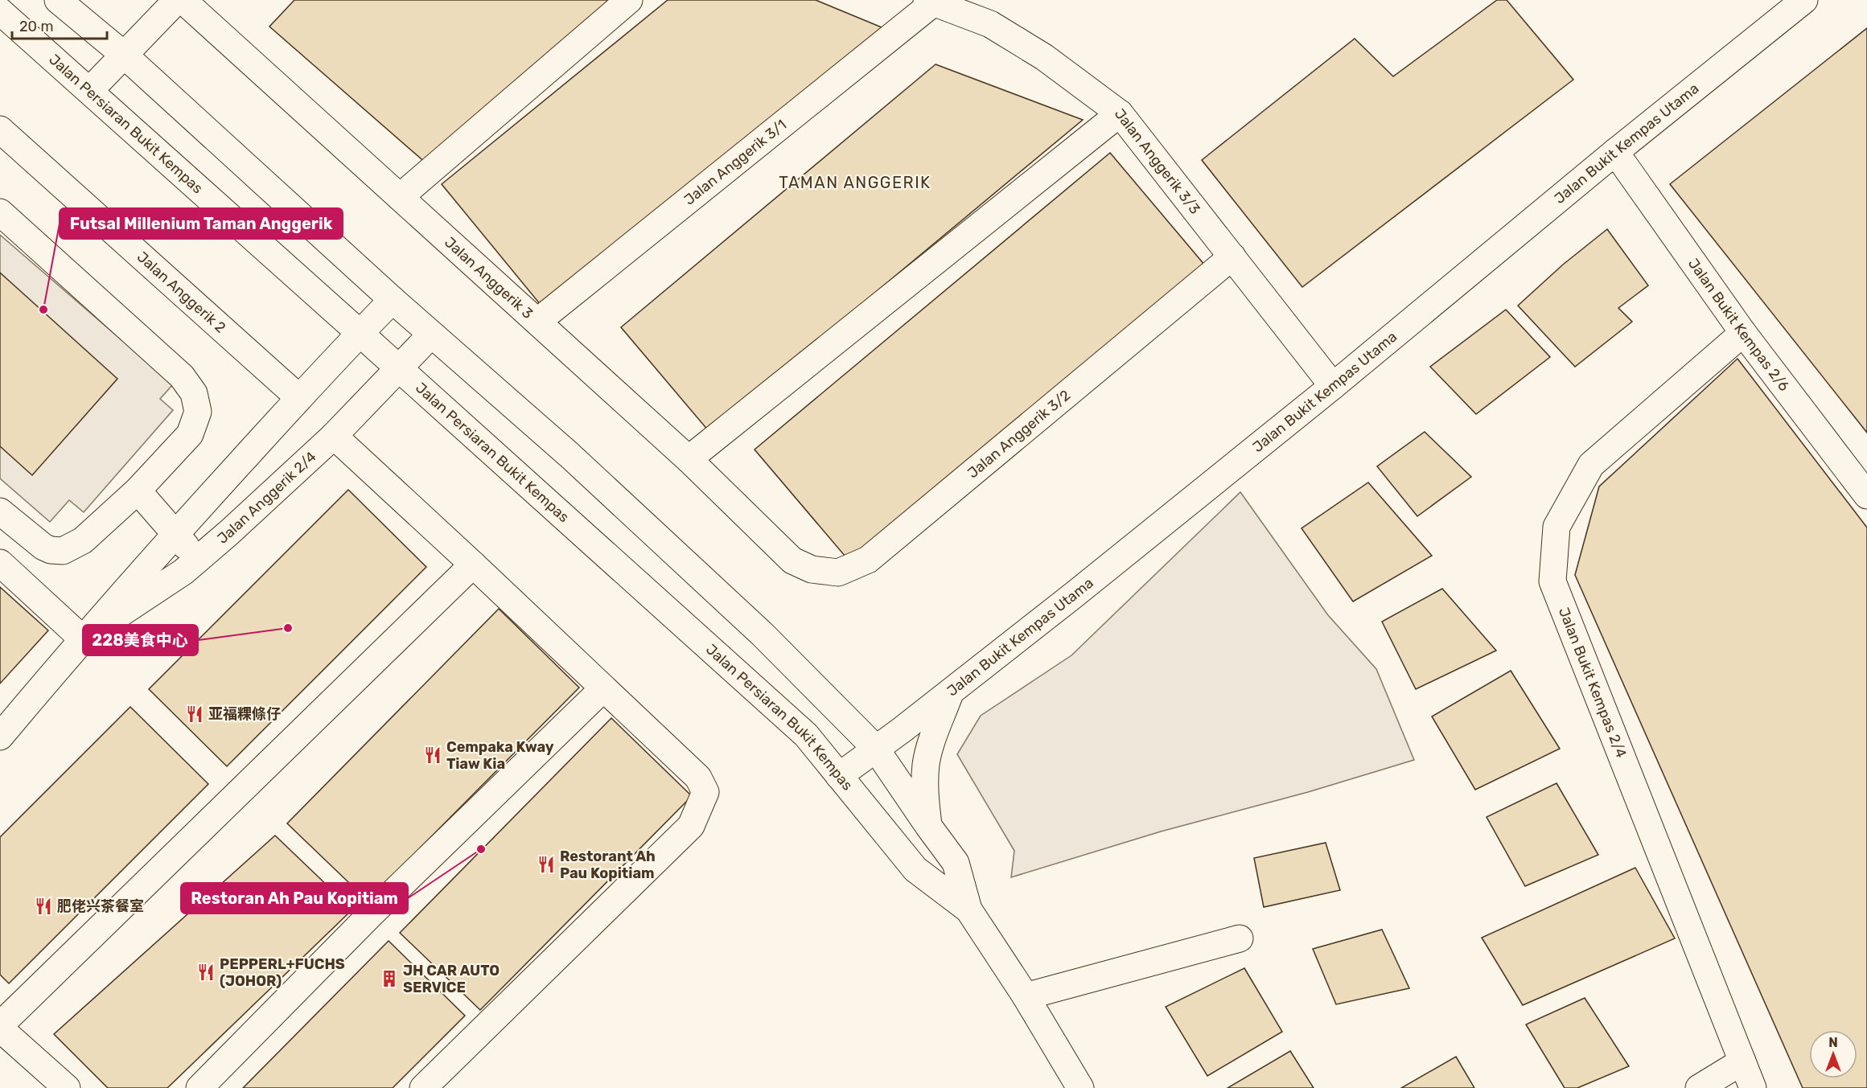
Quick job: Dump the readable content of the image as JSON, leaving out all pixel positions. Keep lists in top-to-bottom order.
{
  "streets": {
    "street": [
      "Jalan Persiaran Bukit Kempas",
      "Jalan Bukit Kempas Utama",
      "Jalan Anggerik 3/3",
      "Jalan Anggerik 3/1",
      "Jalan Anggerik 3",
      "Jalan Anggerik 2",
      "Jalan Bukit Kempas 2/6",
      "Jalan Anggerik 3/2",
      "Jalan Anggerik 2/4",
      "Jalan Bukit Kempas 2/4"
    ]
  },
  "crossings": [
    ["Jalan Persiaran Bukit Kempas", "Jalan Bukit Kempas Utama"],
    ["Jalan Persiaran Bukit Kempas", "Jalan Anggerik 2/4"],
    ["Jalan Bukit Kempas Utama", "Jalan Anggerik 3/3"],
    ["Jalan Bukit Kempas Utama", "Jalan Bukit Kempas 2/6"],
    ["Jalan Anggerik 3/3", "Jalan Anggerik 3/1"],
    ["Jalan Anggerik 3/3", "Jalan Anggerik 3/2"],
    ["Jalan Anggerik 3/1", "Jalan Anggerik 3"],
    ["Jalan Anggerik 3", "Jalan Anggerik 3/2"],
    ["Jalan Anggerik 2", "Jalan Anggerik 2/4"],
    ["Jalan Bukit Kempas 2/6", "Jalan Bukit Kempas 2/4"]
  ],
  "districts": ["TAMAN ANGGERIK"],
  "places": {
    "other": ["Futsal Millenium Taman Anggerik", "228美食中心", "Restoran Ah Pau Kopitiam"],
    "restaurant": [
      "亚福粿條仔",
      "Cempaka Kway Tiaw Kia",
      "Restorant Ah Pau Kopitiam",
      "肥佬兴茶餐室",
      "PEPPERL+FUCHS (JOHOR)"
    ],
    "building": ["JH CAR AUTO SERVICE"]
  },
  "scale_bar": "20 m",
  "north": "top"
}
